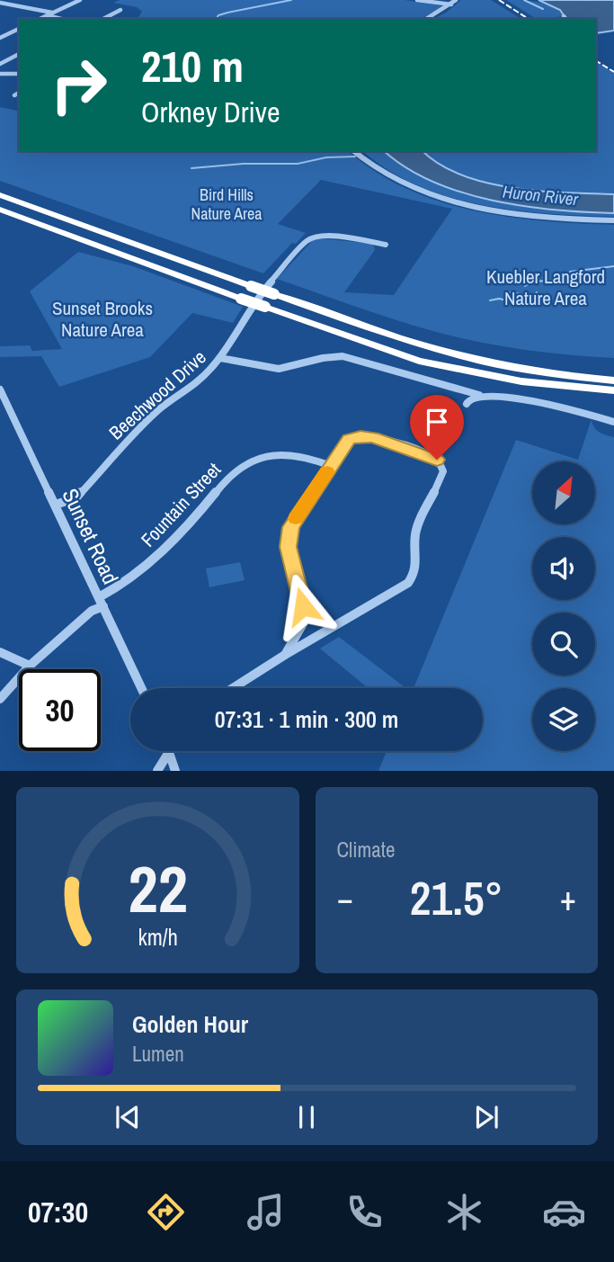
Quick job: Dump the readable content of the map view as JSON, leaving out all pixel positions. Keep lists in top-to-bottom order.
{
  "streets": {
    "street": ["Beechwood Drive", "Fountain Street", "Sunset Road"]
  },
  "crossings": [
    ["Beechwood Drive", "Sunset Road"],
    ["Fountain Street", "Sunset Road"]
  ],
  "water": ["Huron River"],
  "parks": ["Bird Hills Nature Area", "Kuebler Langford Nature Area", "Sunset Brooks Nature Area"],
  "north": "top right",
  "page": {
    "turn": ["210 m", "Orkney Drive"],
    "limit": "30",
    "trip": "07:31 · 1 min · 300 m",
    "tile": "Climate",
    "heat": ["−", "21.5°", "+"],
    "song": ["Golden Hour", "Lumen"],
    "tabs": "07:30",
    "gauge": ["22", "km/h"]
  }
}
